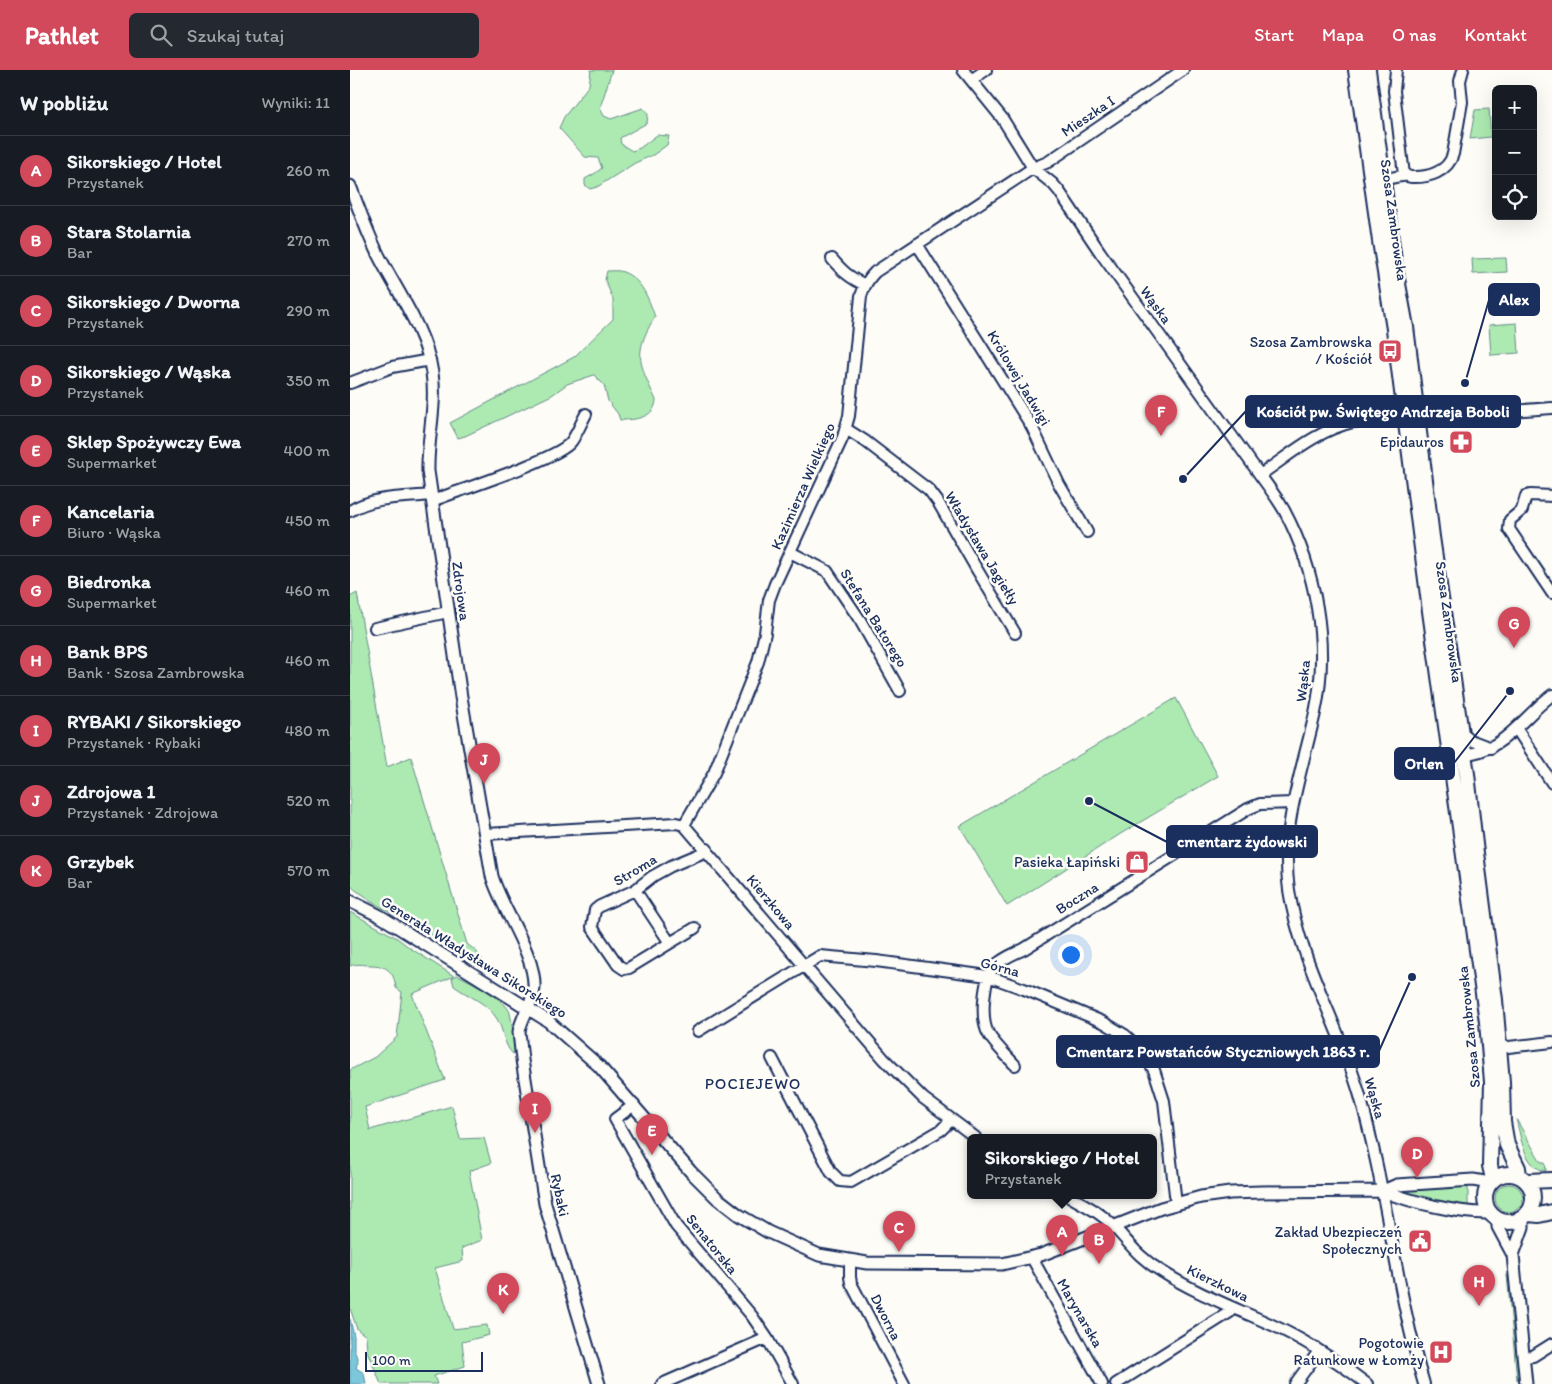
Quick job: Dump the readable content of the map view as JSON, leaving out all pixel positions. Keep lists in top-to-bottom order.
{
  "streets": {
    "main road": ["Szosa Zambrowska"],
    "street": [
      "Mieszka I",
      "Wąska",
      "Królowej Jadwigi",
      "Kazimierza Wielkiego",
      "Władysława Jagiełły",
      "Zdrojowa",
      "Stefana Batorego",
      "Stroma",
      "Boczna",
      "Kierzkowa",
      "Generała Władysława Sikorskiego",
      "Górna",
      "Rybaki",
      "Senatorska",
      "Marynarska",
      "Dworna"
    ]
  },
  "crossings": [
    ["Mieszka I", "Wąska"],
    ["Szosa Zambrowska", "Generała Władysława Sikorskiego"],
    ["Wąska", "Boczna"],
    ["Wąska", "Generała Władysława Sikorskiego"],
    ["Kazimierza Wielkiego", "Władysława Jagiełły"],
    ["Kazimierza Wielkiego", "Stefana Batorego"],
    ["Kazimierza Wielkiego", "Kierzkowa"],
    ["Zdrojowa", "Generała Władysława Sikorskiego"],
    ["Zdrojowa", "Rybaki"],
    ["Stroma", "Kierzkowa"],
    ["Boczna", "Górna"],
    ["Kierzkowa", "Generała Władysława Sikorskiego"],
    ["Kierzkowa", "Górna"],
    ["Generała Władysława Sikorskiego", "Górna"],
    ["Generała Władysława Sikorskiego", "Rybaki"],
    ["Generała Władysława Sikorskiego", "Senatorska"],
    ["Generała Władysława Sikorskiego", "Marynarska"],
    ["Generała Władysława Sikorskiego", "Dworna"]
  ],
  "districts": ["POCIEJEWO"],
  "places": {
    "bus stop": ["Szosa Zambrowska / Kościół"],
    "other": [
      "Alex",
      "Kościół pw. Świętego Andrzeja Boboli",
      "Orlen",
      "cmentarz żydowski",
      "Cmentarz Powstańców Styczniowych 1863 r."
    ],
    "pharmacy": ["Epidauros"],
    "shop": ["Pasieka Łapiński"],
    "public building": ["Zakład Ubezpieczeń Społecznych"],
    "hospital": ["Pogotowie Ratunkowe w Łomży"]
  },
  "scale_bar": "100 m",
  "page": {
    "header": "Pathlet",
    "search": "Szukaj tutaj",
    "nav": [
      "Start",
      "Mapa",
      "O nas",
      "Kontakt"
    ],
    "heading": ["W pobliżu", "Wyniki: 11"],
    "map_buttons": ["+", "−"],
    "list": [
      {
        "mark": "A",
        "name": "Sikorskiego / Hotel",
        "note": "Przystanek",
        "value": "260 m"
      },
      {
        "mark": "B",
        "name": "Stara Stolarnia",
        "note": "Bar",
        "value": "270 m"
      },
      {
        "mark": "C",
        "name": "Sikorskiego / Dworna",
        "note": "Przystanek",
        "value": "290 m"
      },
      {
        "mark": "D",
        "name": "Sikorskiego / Wąska",
        "note": "Przystanek",
        "value": "350 m"
      },
      {
        "mark": "E",
        "name": "Sklep Spożywczy Ewa",
        "note": "Supermarket",
        "value": "400 m"
      },
      {
        "mark": "F",
        "name": "Kancelaria",
        "note": "Biuro · Wąska",
        "value": "450 m"
      },
      {
        "mark": "G",
        "name": "Biedronka",
        "note": "Supermarket",
        "value": "460 m"
      },
      {
        "mark": "H",
        "name": "Bank BPS",
        "note": "Bank · Szosa Zambrowska",
        "value": "460 m"
      },
      {
        "mark": "I",
        "name": "RYBAKI / Sikorskiego",
        "note": "Przystanek · Rybaki",
        "value": "480 m"
      },
      {
        "mark": "J",
        "name": "Zdrojowa 1",
        "note": "Przystanek · Zdrojowa",
        "value": "520 m"
      },
      {
        "mark": "K",
        "name": "Grzybek",
        "note": "Bar",
        "value": "570 m"
      }
    ],
    "pins": [
      "F",
      "G",
      "J",
      "I",
      "E",
      "D",
      "C",
      "A",
      "B",
      "H",
      "K"
    ],
    "popup": ["Sikorskiego / Hotel", "Przystanek"],
    "scale": "100 m"
  }
}
